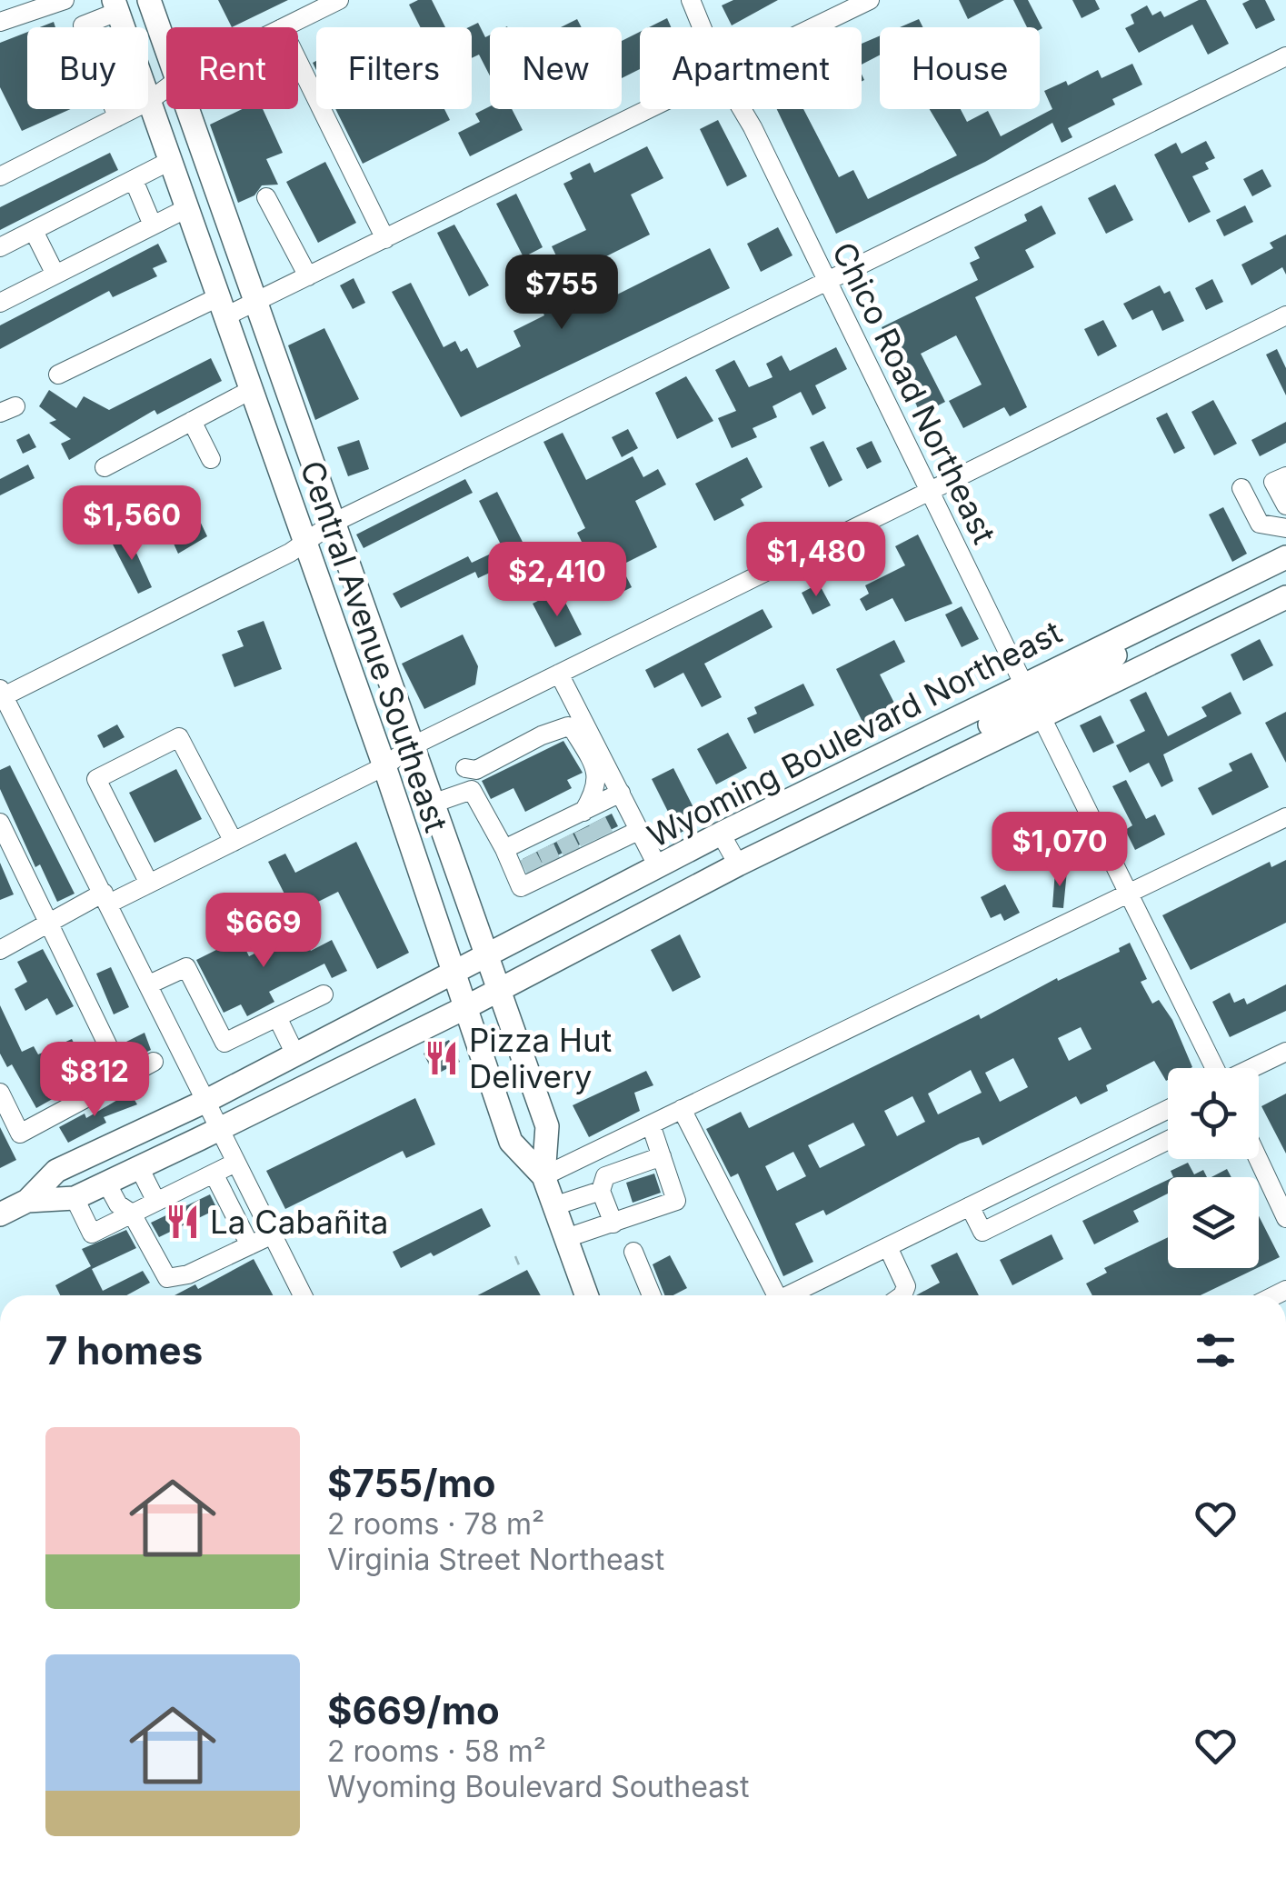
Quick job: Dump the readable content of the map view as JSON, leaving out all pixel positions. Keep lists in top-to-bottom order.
{
  "streets": {
    "main road": ["Central Avenue Southeast", "Wyoming Boulevard Northeast"],
    "street": ["Chico Road Northeast"]
  },
  "crossings": [
    ["Chico Road Northeast", "Wyoming Boulevard Northeast"],
    ["Central Avenue Southeast", "Wyoming Boulevard Northeast"]
  ],
  "places": {
    "restaurant": ["Pizza Hut Delivery", "La Cabañita"]
  },
  "page": {
    "chip": [
      "Buy",
      "Rent",
      "Filters",
      "New",
      "Apartment",
      "House"
    ],
    "price": [
      "$755",
      "$1,560",
      "$1,480",
      "$2,410",
      "$1,070",
      "$669",
      "$812"
    ],
    "heading": "7 homes",
    "list": [
      {
        "name": "$755/mo",
        "note": "2 rooms · 78 m² · Virginia Street Northeast"
      },
      {
        "name": "$669/mo",
        "note": "2 rooms · 58 m² · Wyoming Boulevard Southeast"
      }
    ]
  }
}
